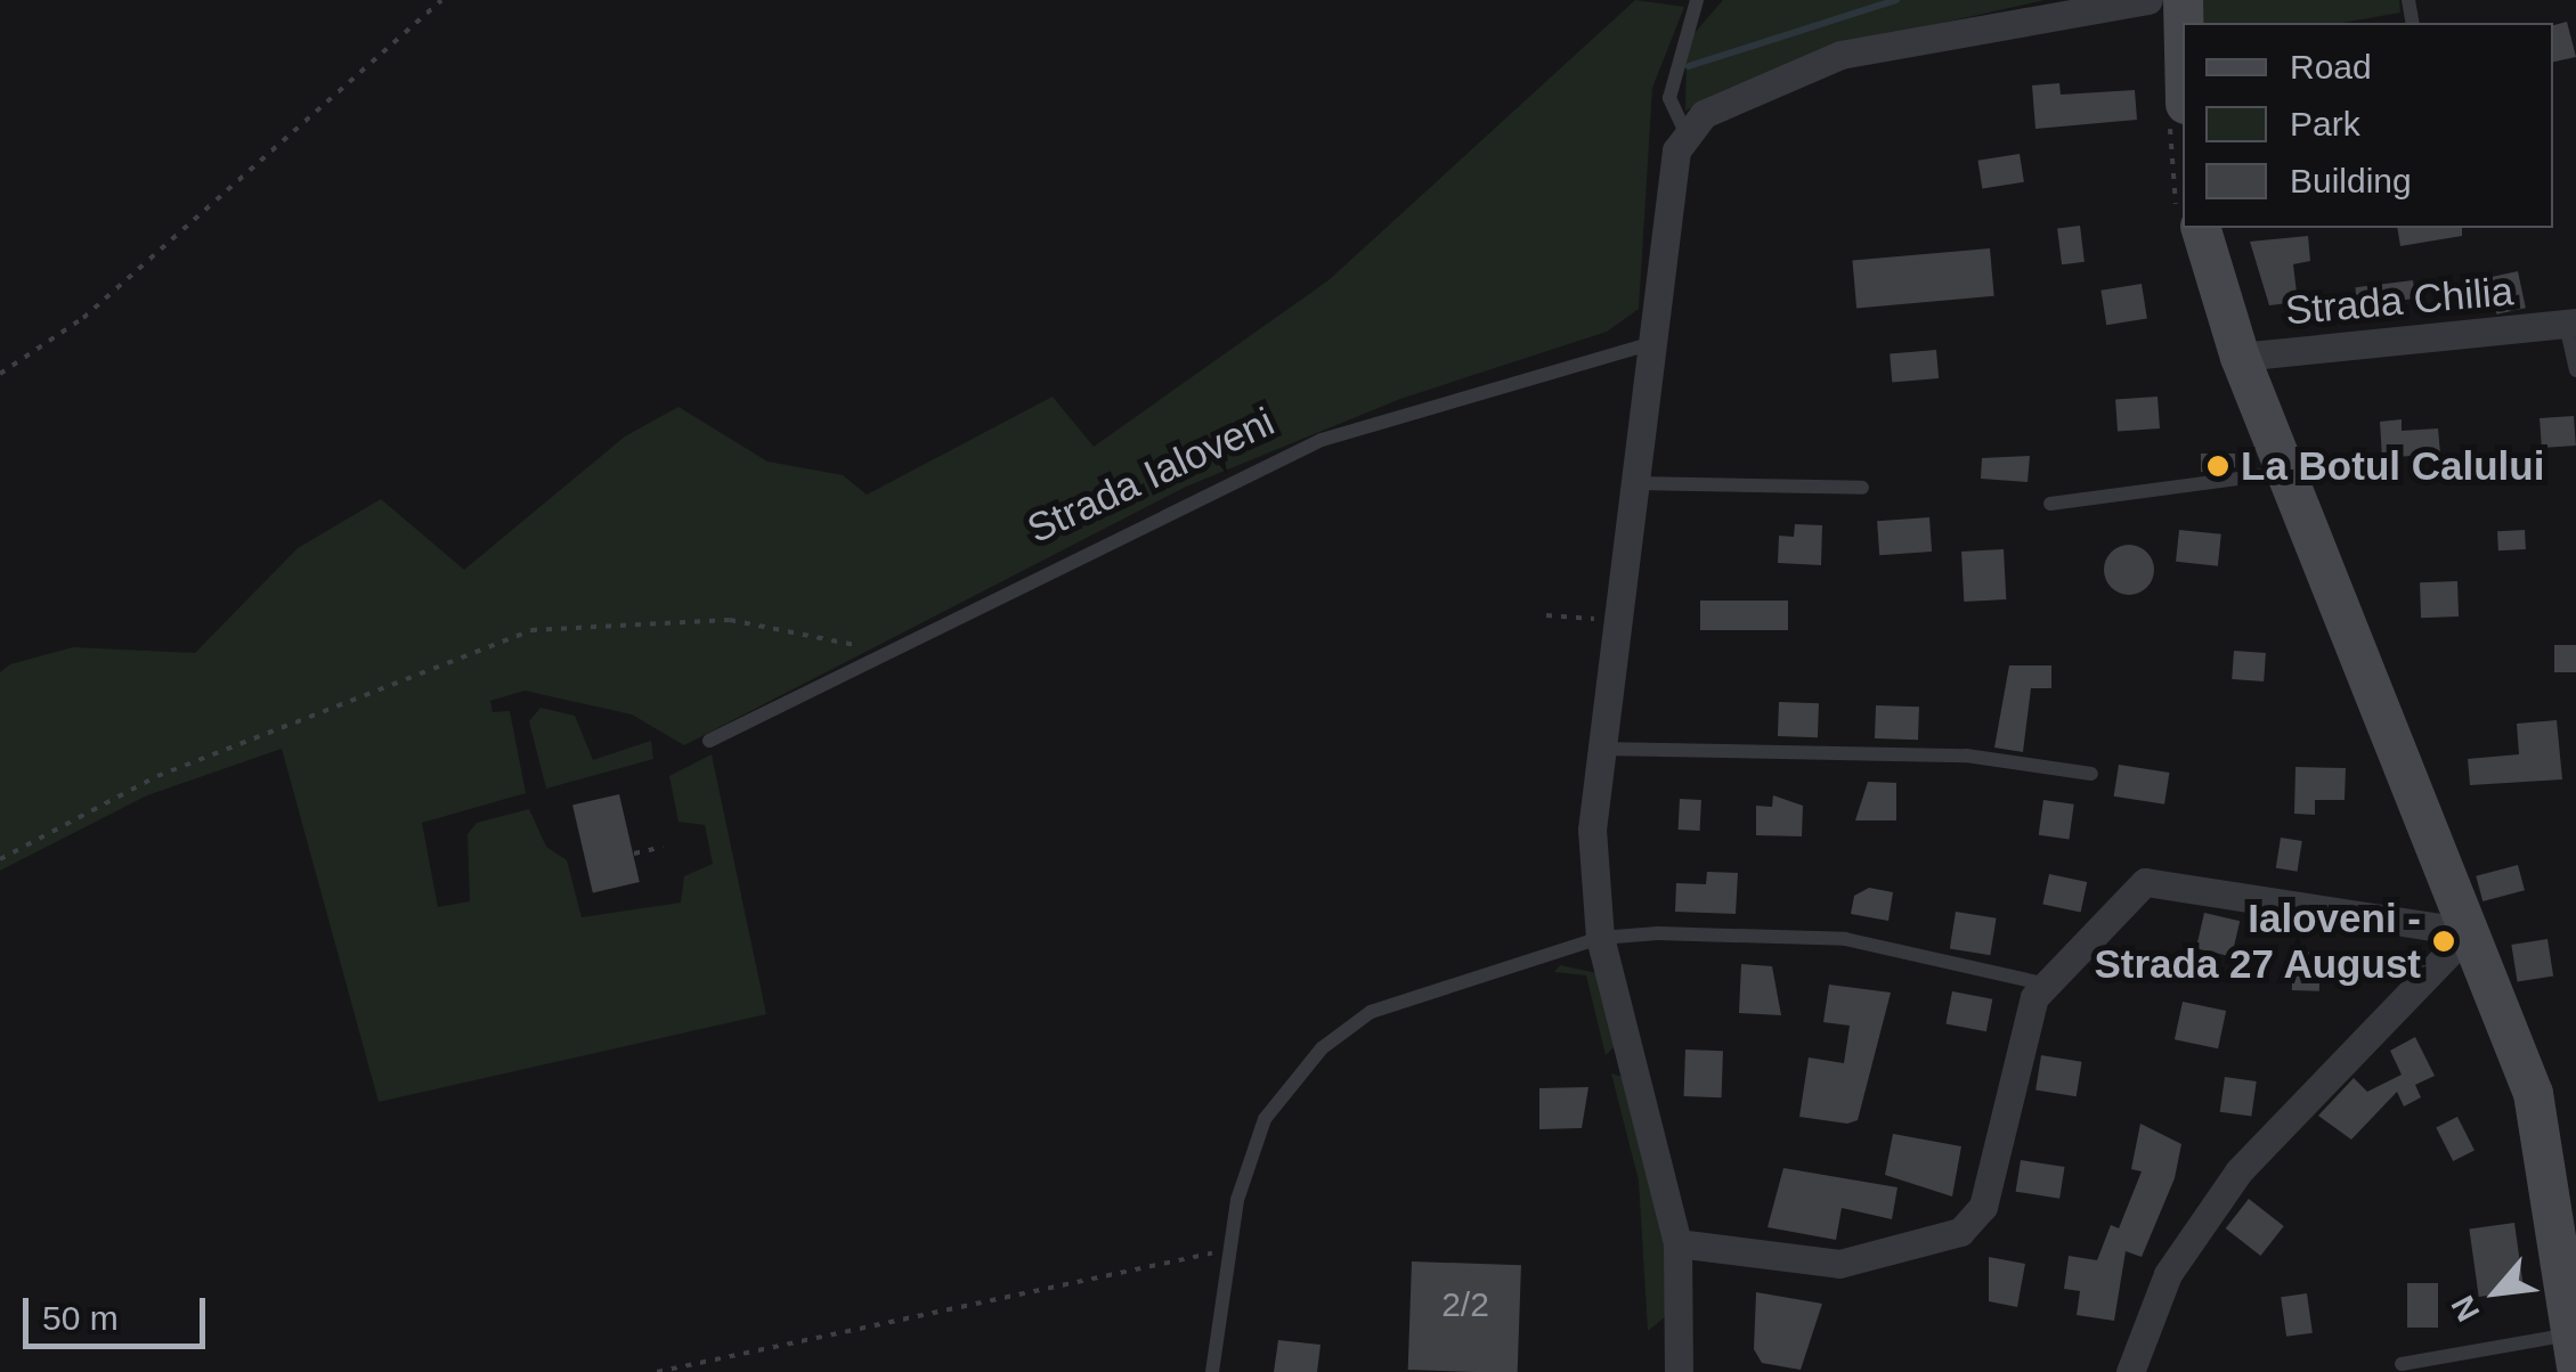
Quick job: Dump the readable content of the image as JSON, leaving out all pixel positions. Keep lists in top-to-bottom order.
{
  "streets": {
    "street": ["Strada Chilia"],
    "lane": ["Strada Ialoveni"]
  },
  "places": ["La Botul Calului", "Ialoveni - Strada 27 August"],
  "house_numbers": ["2/2"],
  "legend": ["Road", "Park", "Building"],
  "scale_bar": "50 m",
  "north": "bottom left"
}
